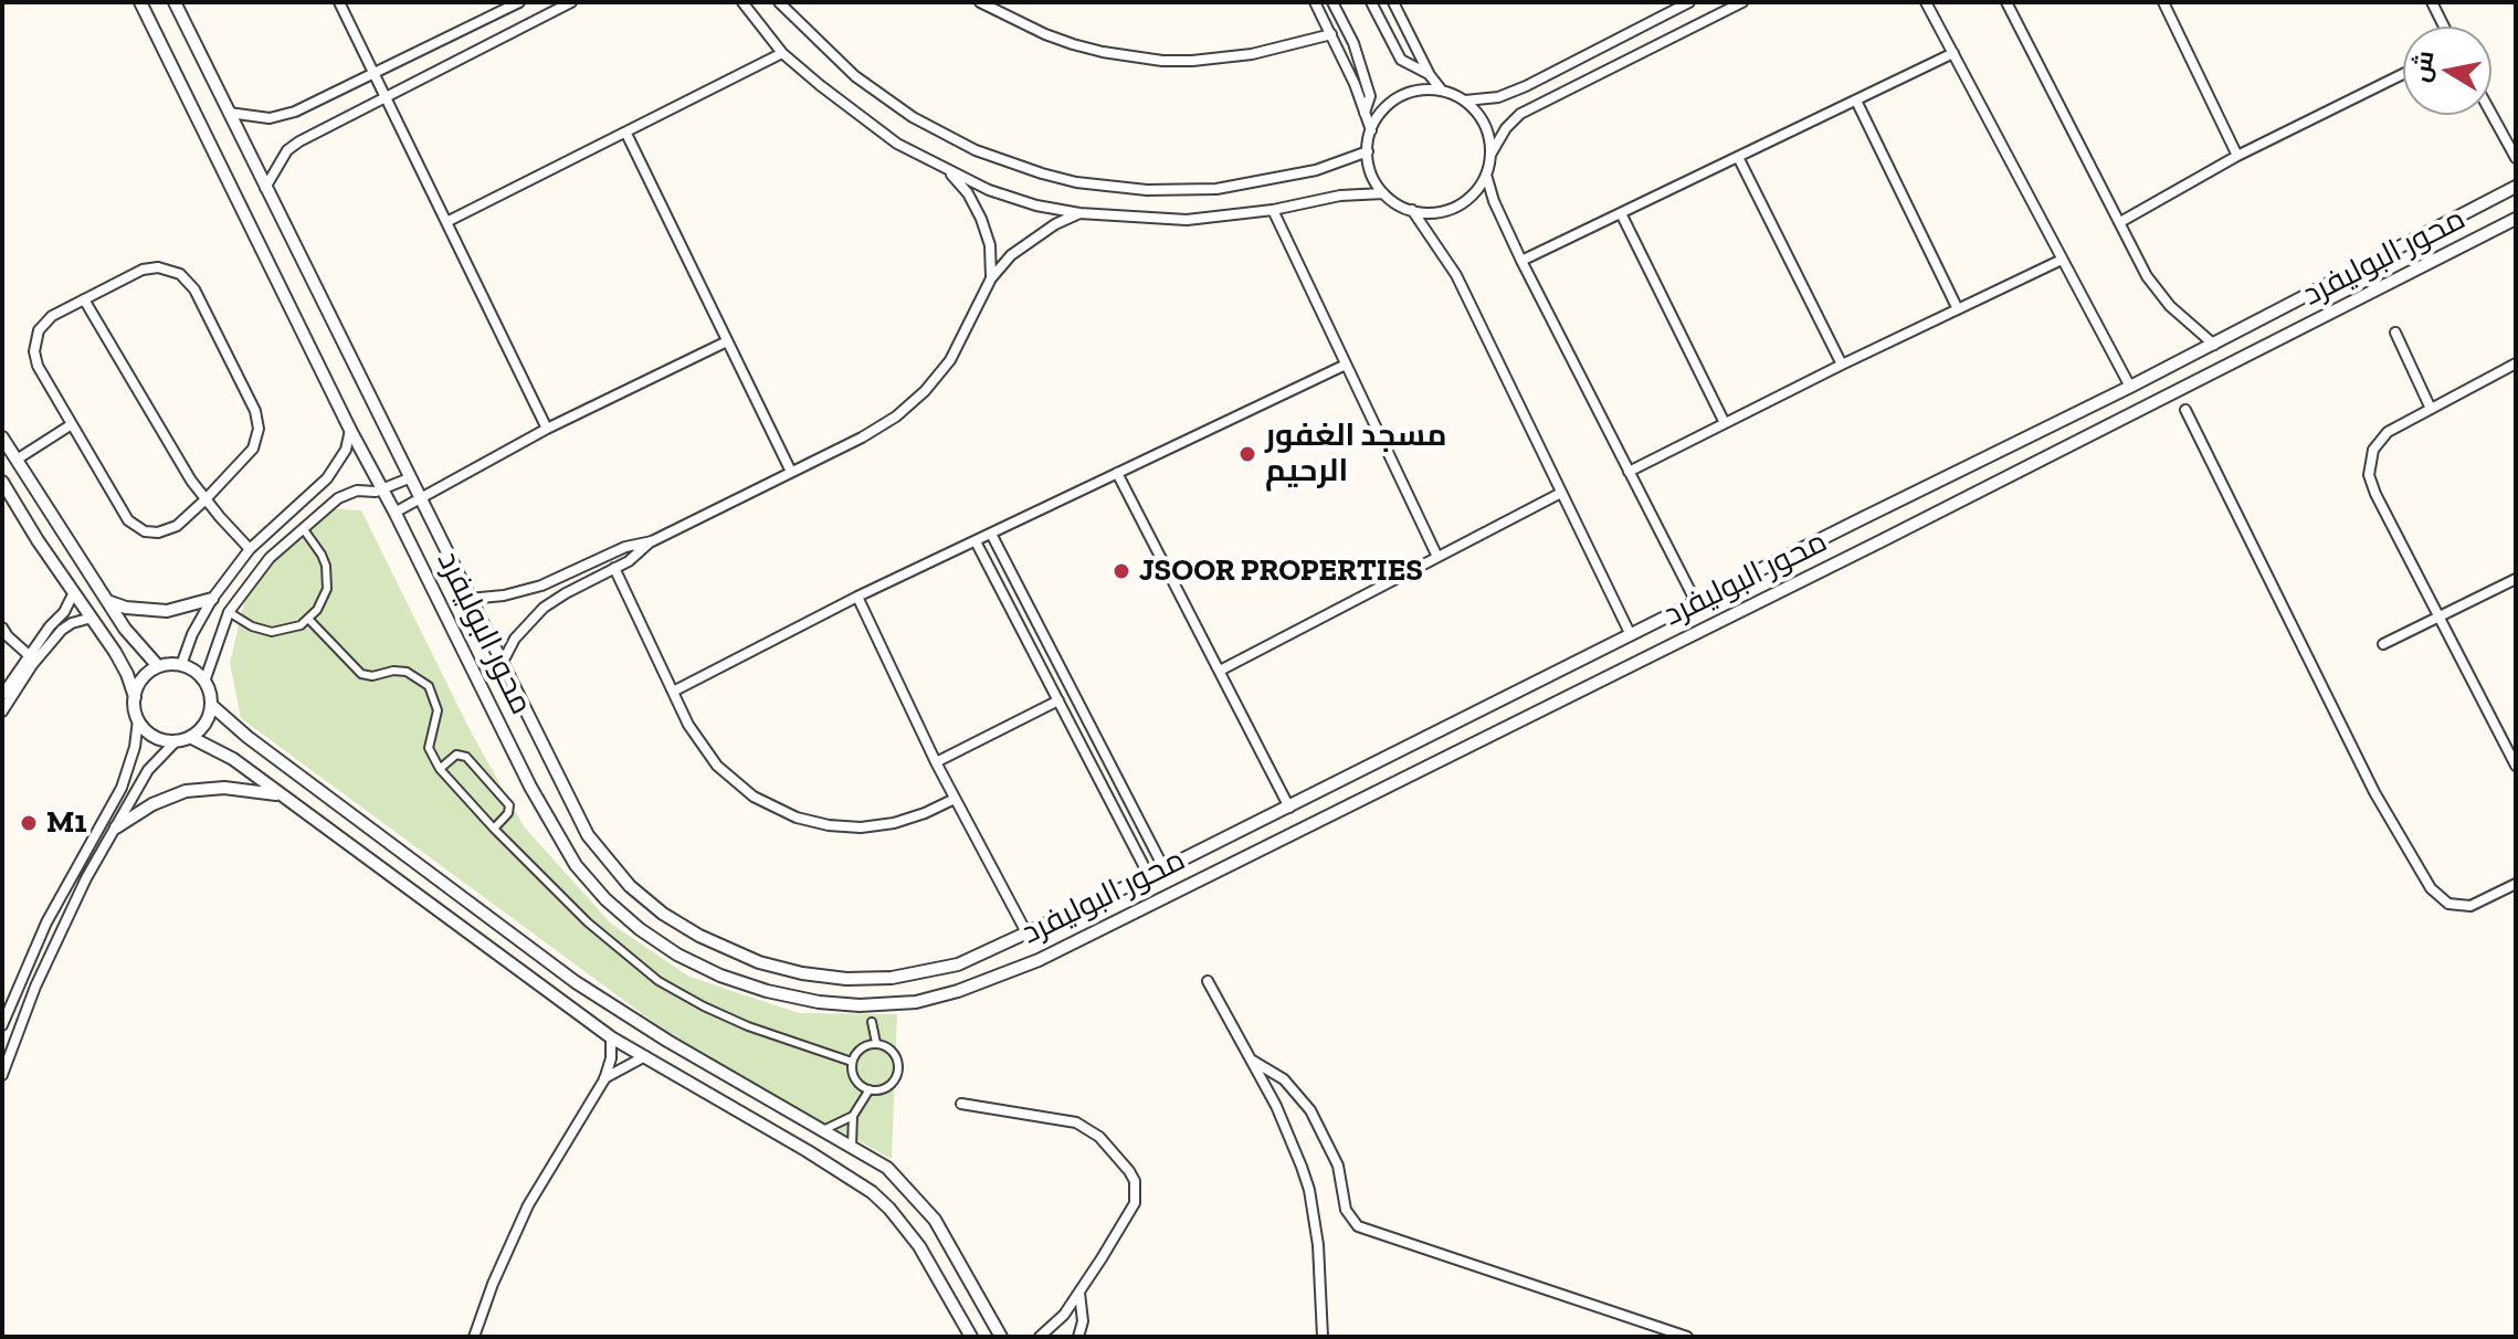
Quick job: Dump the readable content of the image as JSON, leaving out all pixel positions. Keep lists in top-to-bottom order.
{
  "streets": {
    "street": ["محور البوليفرد"]
  },
  "places": ["مسجد الغفور الرحيم", "JSOOR PROPERTIES", "M1"],
  "north": "left"
}
